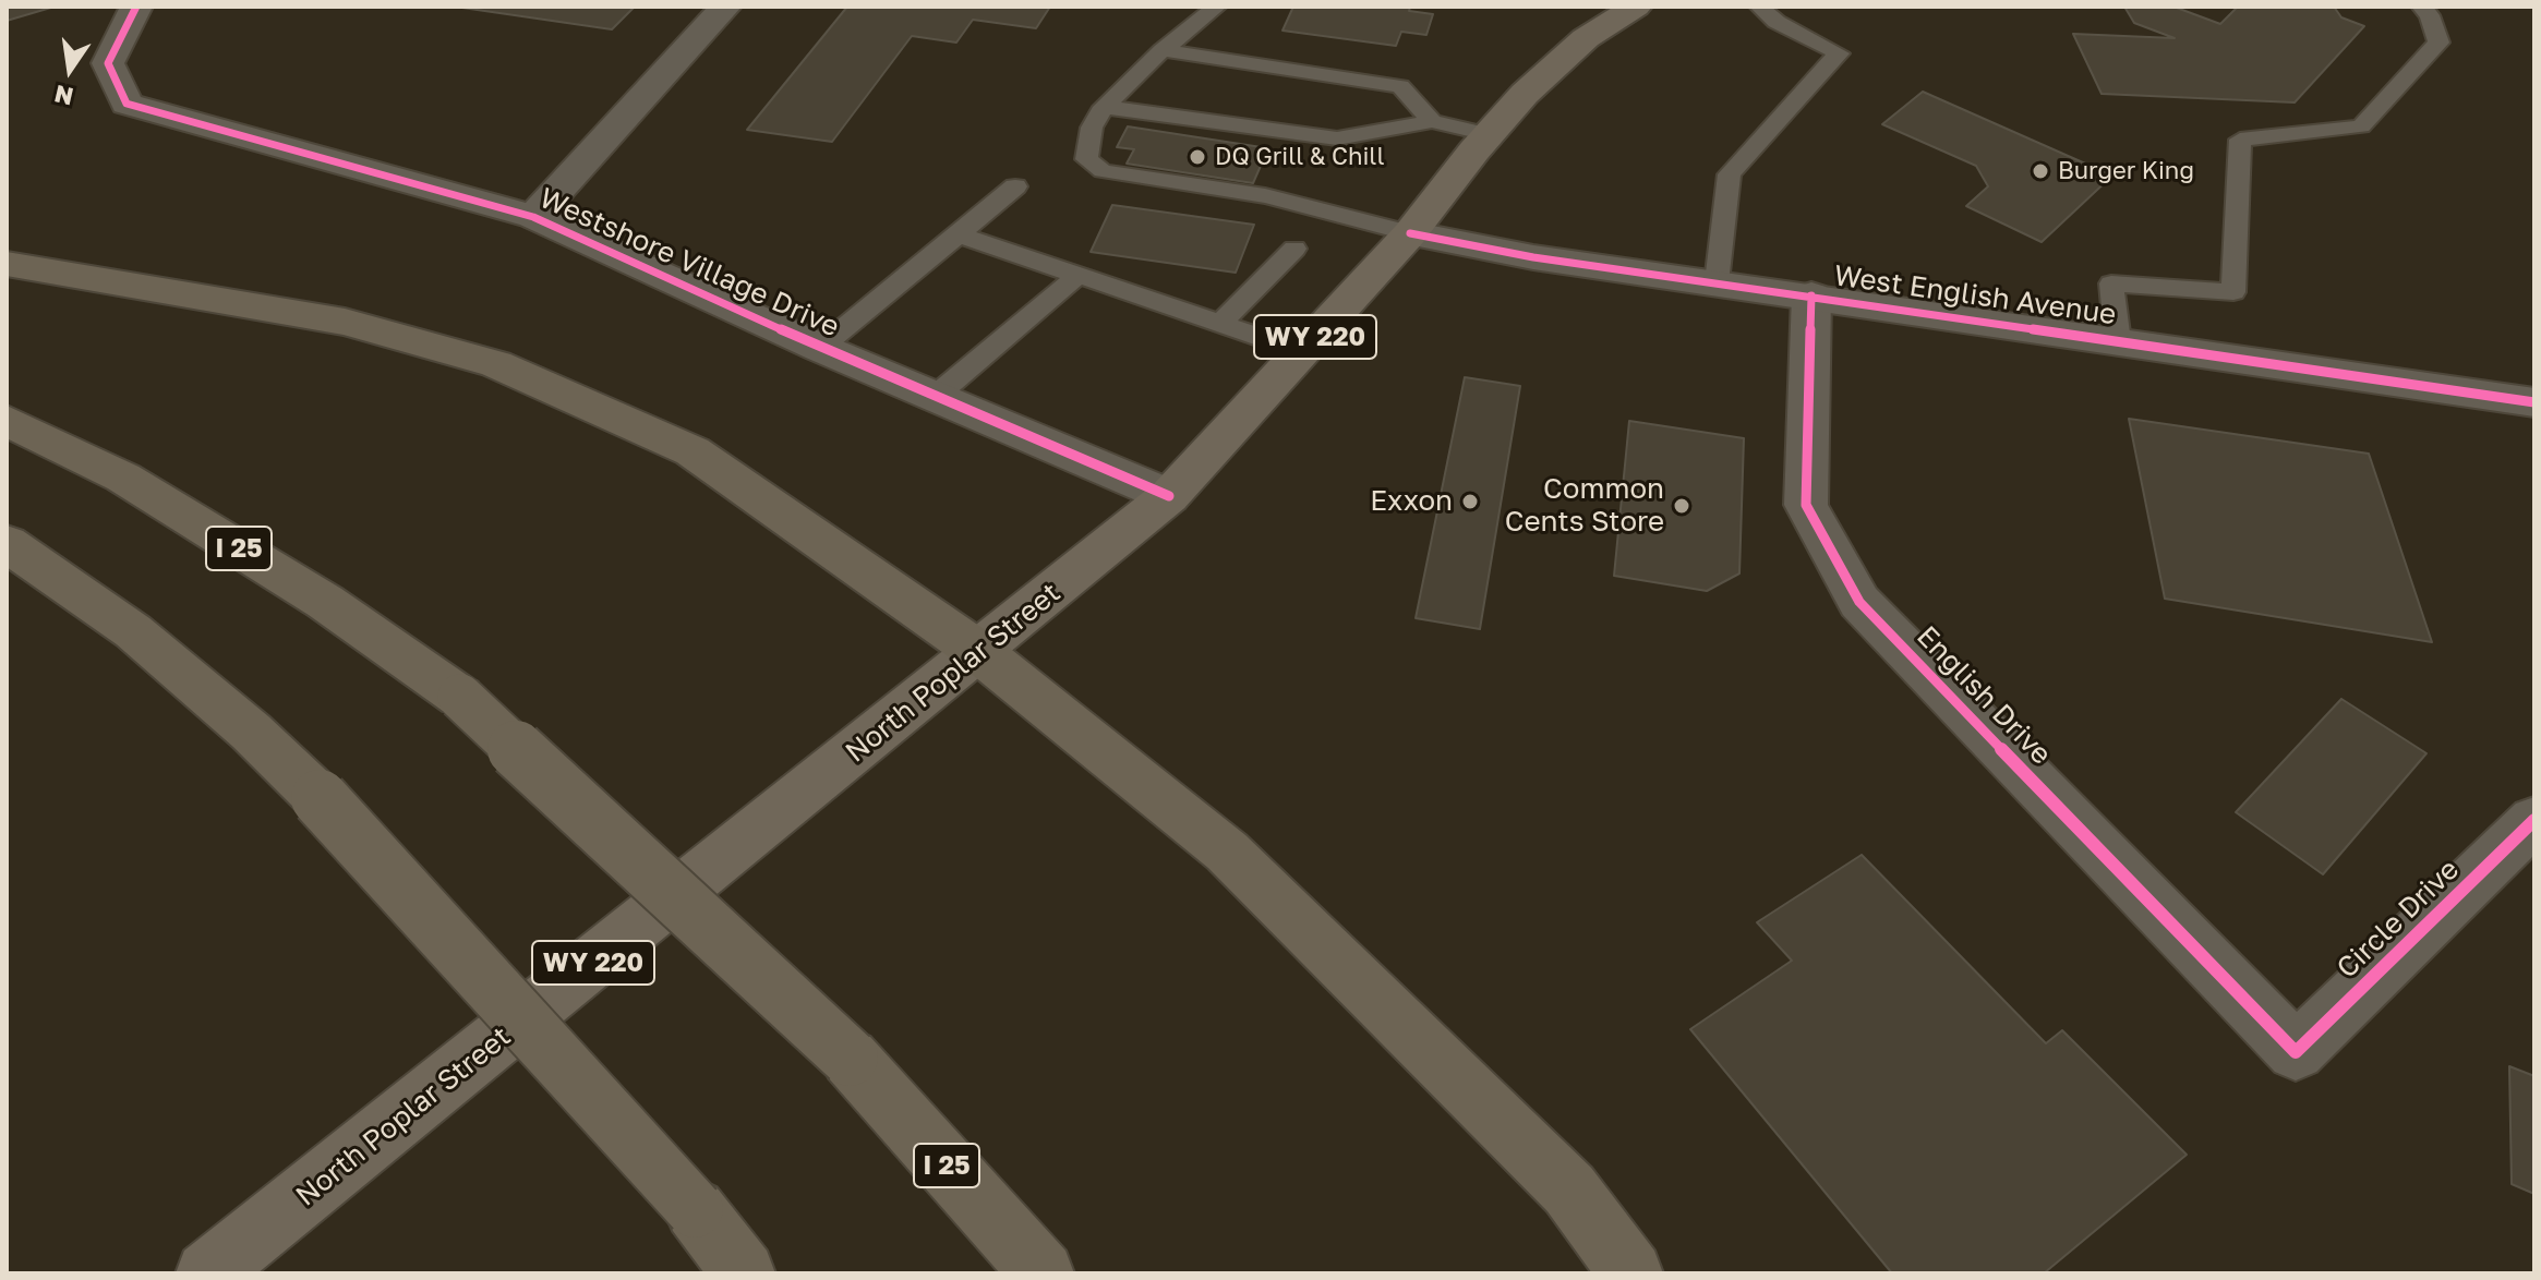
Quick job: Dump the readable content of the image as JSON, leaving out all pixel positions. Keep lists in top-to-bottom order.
{
  "streets": {
    "highway": ["I 25"],
    "main road": ["WY 220", "North Poplar Street"],
    "street": [
      "Westshore Village Drive",
      "West English Avenue",
      "English Drive",
      "Circle Drive"
    ]
  },
  "crossings": [
    ["Westshore Village Drive", "North Poplar Street"],
    ["West English Avenue", "North Poplar Street"],
    ["West English Avenue", "English Drive"],
    ["English Drive", "Circle Drive"]
  ],
  "places": [
    "DQ Grill & Chill",
    "Burger King",
    "Exxon",
    "Common Cents Store"
  ],
  "north": "bottom"
}
